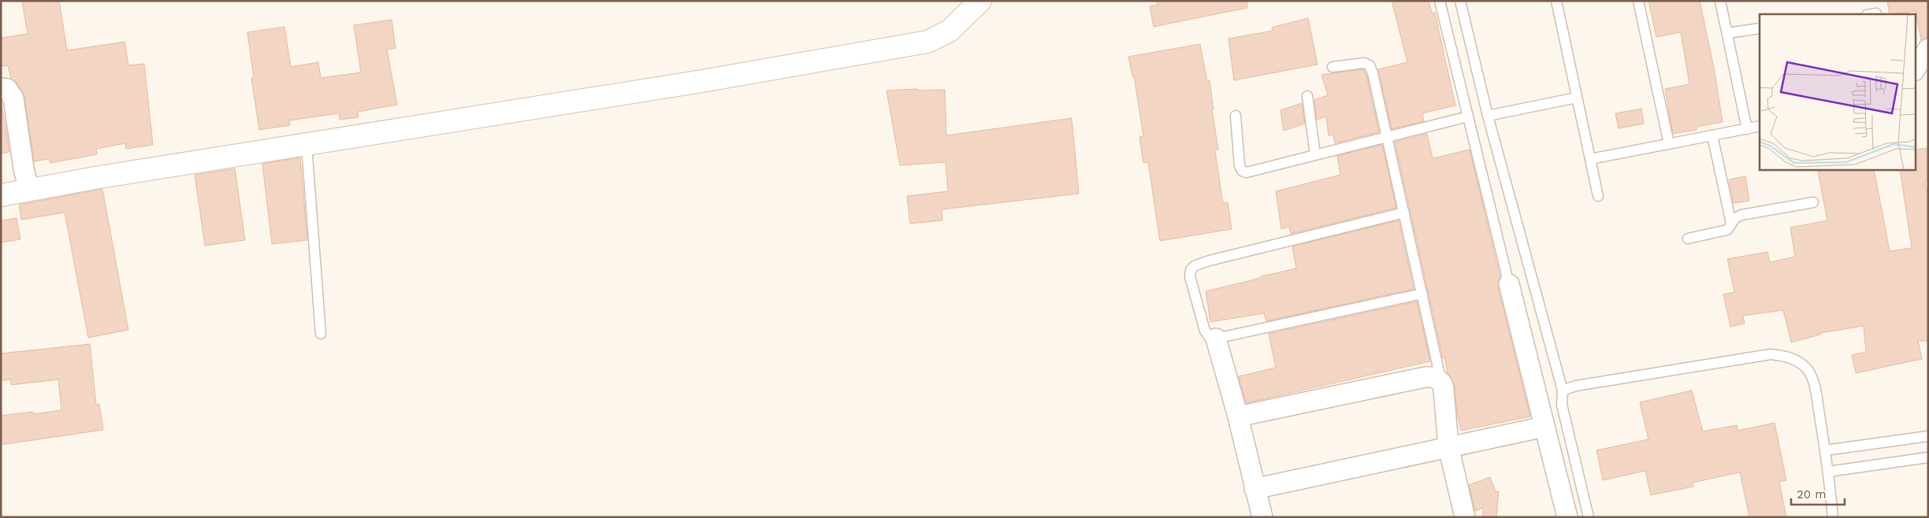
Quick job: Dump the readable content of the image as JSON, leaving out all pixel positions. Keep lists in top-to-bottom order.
{
  "scale_bar": "20 m"
}
